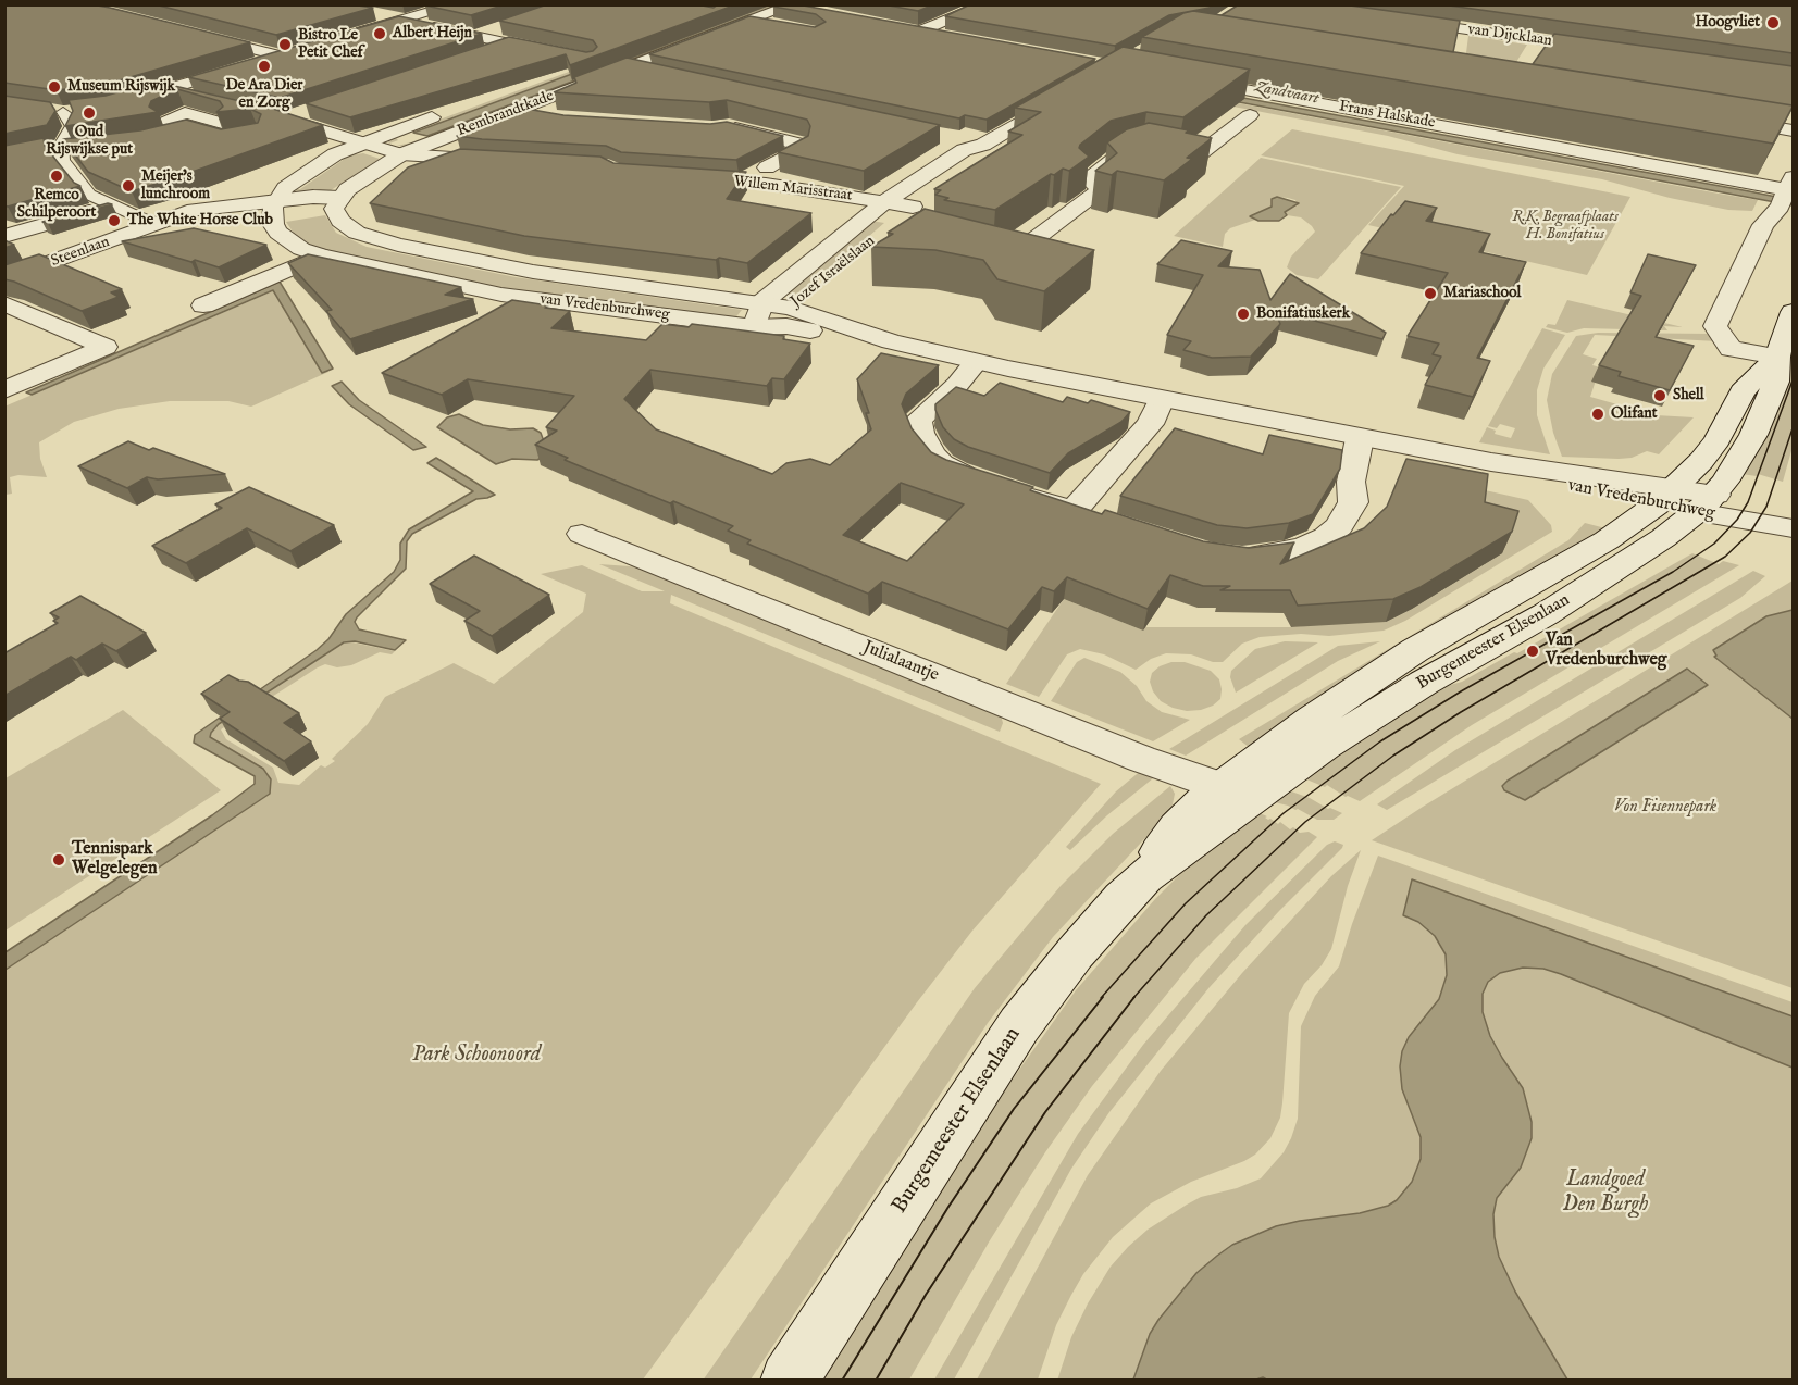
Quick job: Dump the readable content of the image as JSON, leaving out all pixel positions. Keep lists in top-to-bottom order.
{
  "streets": {
    "street": [
      "van Dijcklaan",
      "Rembrandtkade",
      "Frans Halskade",
      "Willem Marisstraat",
      "Steenlaan",
      "Jozef Israëlslaan",
      "van Vredenburchweg",
      "Burgemeester Elsenlaan",
      "Julialaantje"
    ]
  },
  "crossings": [
    ["Rembrandtkade", "Steenlaan"],
    ["Rembrandtkade", "van Vredenburchweg"],
    ["Willem Marisstraat", "Jozef Israëlslaan"],
    ["Steenlaan", "van Vredenburchweg"],
    ["Jozef Israëlslaan", "van Vredenburchweg"],
    ["van Vredenburchweg", "Burgemeester Elsenlaan"],
    ["Burgemeester Elsenlaan", "Julialaantje"]
  ],
  "water": ["Zandvaart"],
  "parks": [
    "R.K. Begraafplaats H. Bonifatius",
    "Von Fisennepark",
    "Park Schoonoord",
    "Landgoed Den Burgh"
  ],
  "places": [
    "Hoogvliet",
    "Albert Heijn",
    "Bistro Le Petit Chef",
    "De Ara Dier en Zorg",
    "Museum Rijswijk",
    "Oud Rijswijkse put",
    "Remco Schilperoort",
    "Meijer's lunchroom",
    "The White Horse Club",
    "Mariaschool",
    "Bonifatiuskerk",
    "Shell",
    "Olifant",
    "Van Vredenburchweg",
    "Tennispark Welgelegen"
  ]
}
